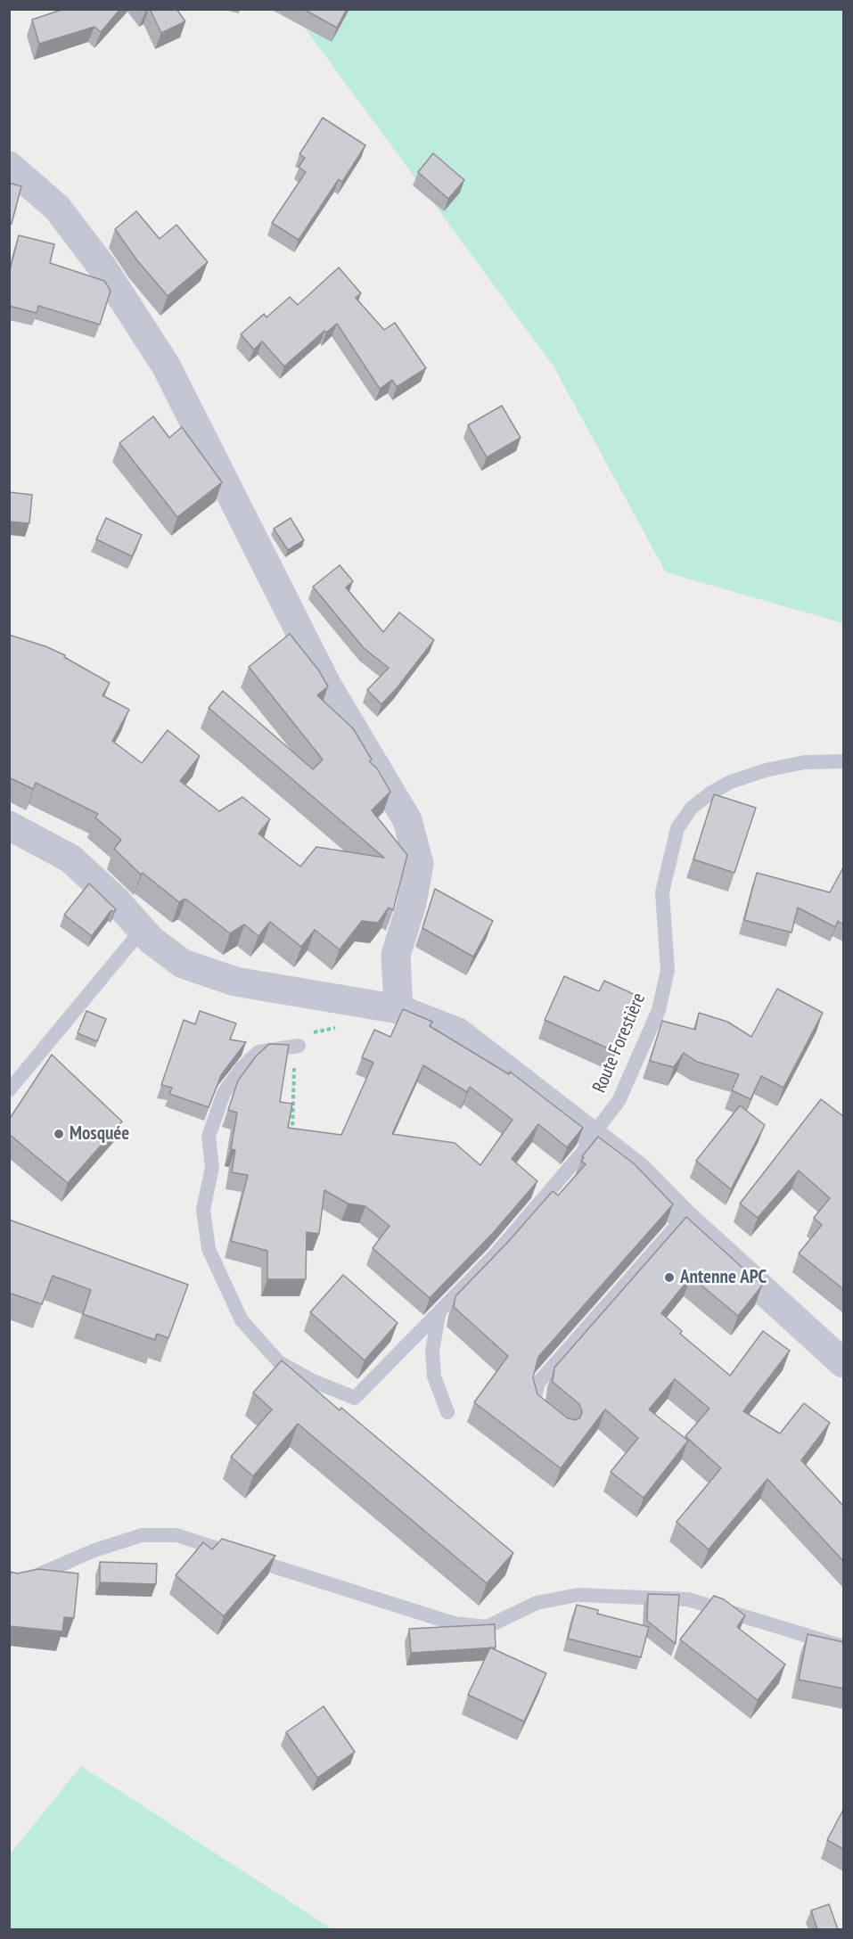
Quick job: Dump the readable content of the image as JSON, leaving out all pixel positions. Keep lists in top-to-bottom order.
{
  "streets": {
    "lane": ["Route Forestière"]
  },
  "places": ["Mosquée", "Antenne APC"]
}
